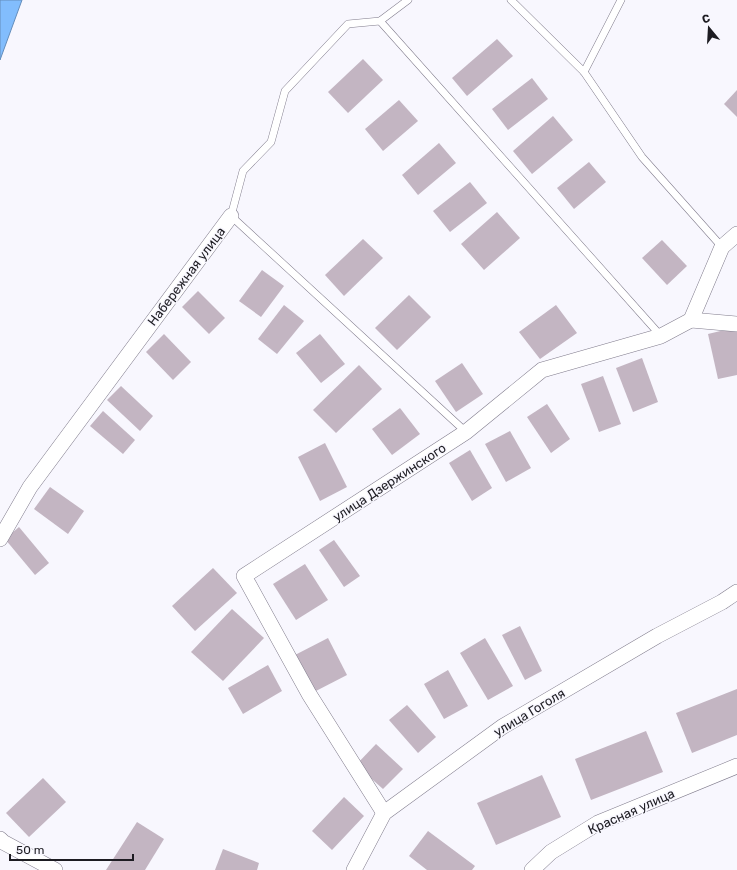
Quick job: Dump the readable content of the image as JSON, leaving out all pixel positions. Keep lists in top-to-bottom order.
{
  "streets": {
    "street": [
      "Набережная улица",
      "улица Дзержинского",
      "улица Гоголя",
      "Красная улица"
    ]
  },
  "crossings": [
    ["Набережная улица", "улица Дзержинского"],
    ["улица Дзержинского", "улица Гоголя"]
  ],
  "scale_bar": "50 m",
  "north": "top"
}
